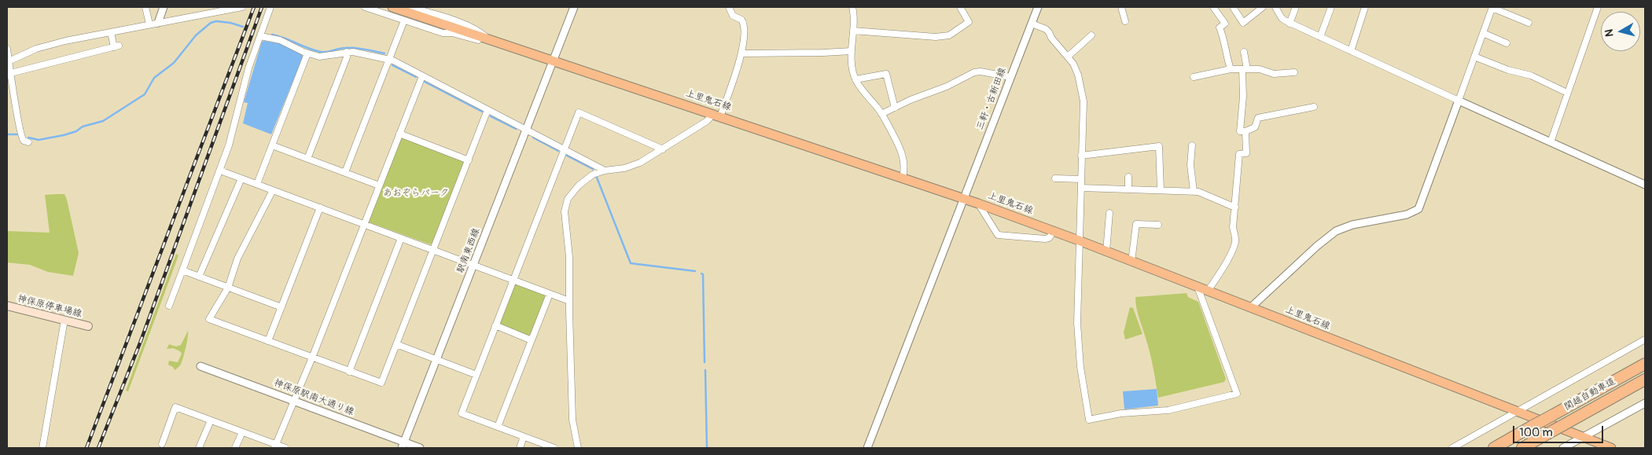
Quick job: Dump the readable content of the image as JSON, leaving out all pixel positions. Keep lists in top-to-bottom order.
{
  "streets": {
    "highway": ["関越自動車道"],
    "main road": ["上里鬼石線", "神保原停車場線"],
    "street": ["三軒・古新田線", "駅南東西線", "神保原駅南大通り線"]
  },
  "crossings": [
    ["三軒・古新田線", "上里鬼石線"],
    ["上里鬼石線", "駅南東西線"],
    ["駅南東西線", "神保原駅南大通り線"]
  ],
  "parks": ["あおぞらパーク"],
  "scale_bar": "100 m",
  "north": "left"
}
